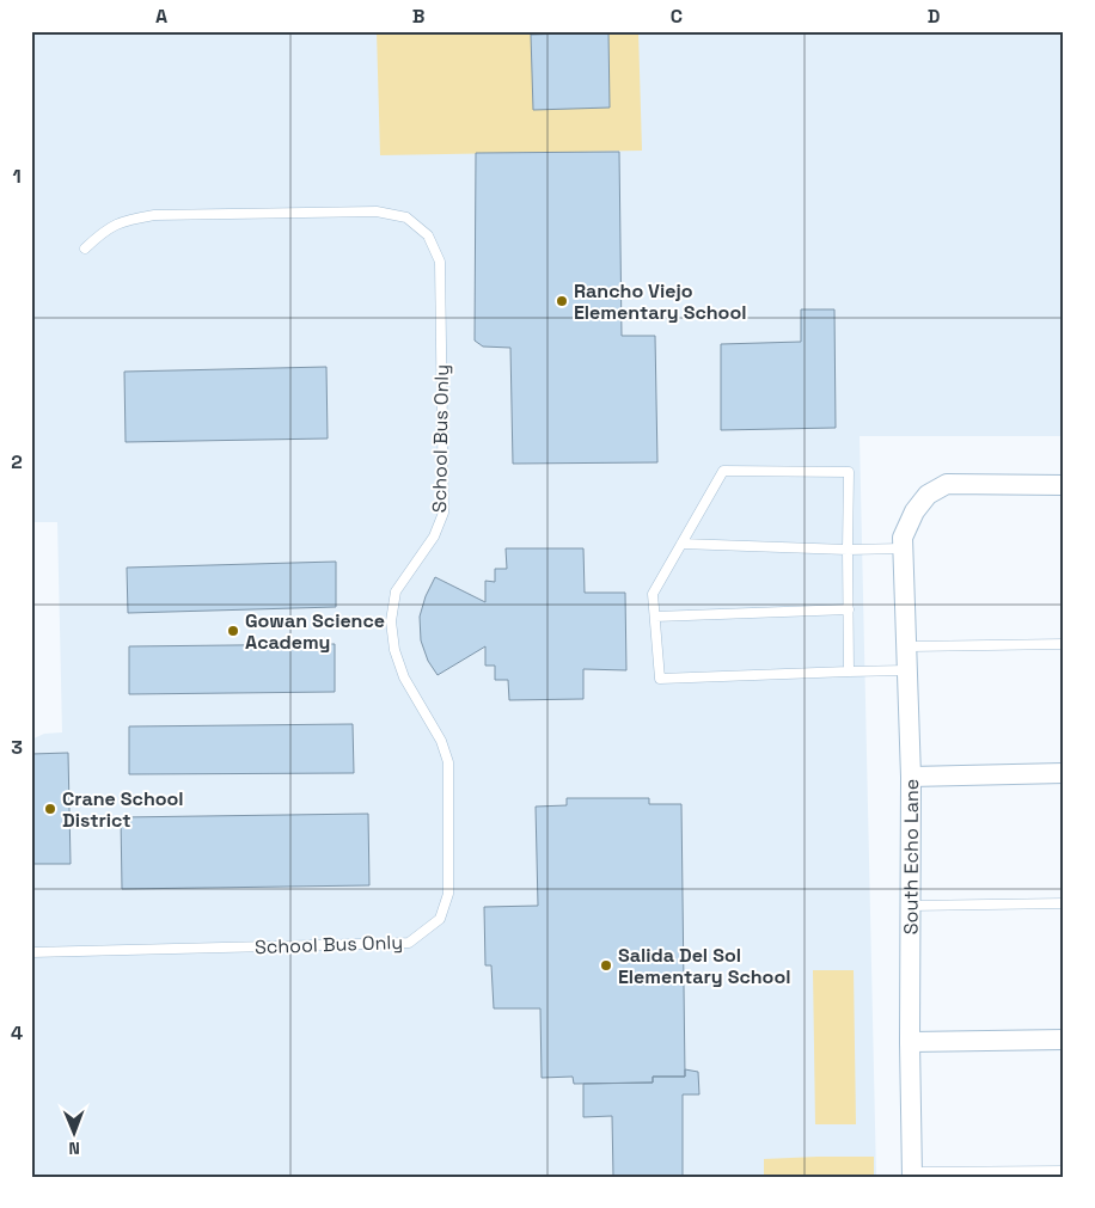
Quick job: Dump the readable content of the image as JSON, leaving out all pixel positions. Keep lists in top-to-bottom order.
{
  "streets": {
    "street": ["South Echo Lane"],
    "lane": ["School Bus Only"]
  },
  "places": [
    "Rancho Viejo Elementary School",
    "Gowan Science Academy",
    "Crane School District",
    "Salida Del Sol Elementary School"
  ],
  "north": "bottom",
  "grid": {
    "columns": [
      "A",
      "B",
      "C",
      "D"
    ],
    "rows": [
      "1",
      "2",
      "3",
      "4"
    ]
  }
}
